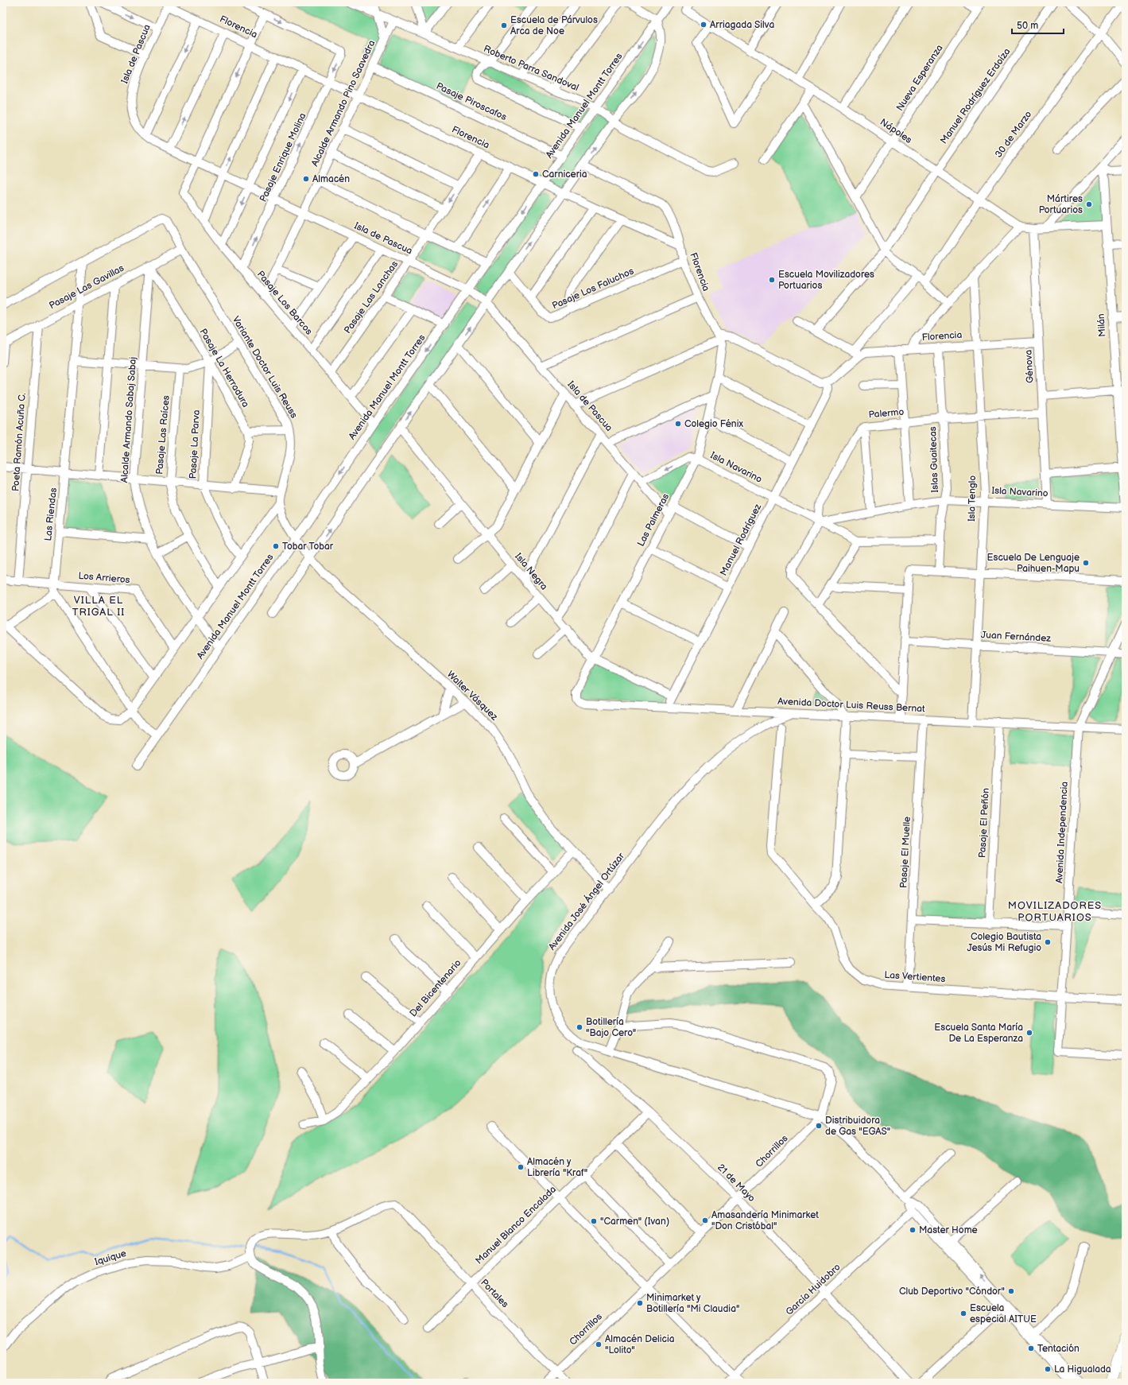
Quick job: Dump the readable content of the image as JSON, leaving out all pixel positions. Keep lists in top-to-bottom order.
{
  "streets": {
    "street": [
      "Florencia",
      "Isla de Pascua",
      "Roberto Parra Sandoval",
      "Nueva Esperanza",
      "Manuel Rodríguez Erdoíza",
      "Pasaje Piroscafos",
      "Alcalde Armando Pino Saavedra",
      "Avenida Manuel Montt Torres",
      "Nápoles",
      "30 de Marzo",
      "Pasaje Enrique Molina",
      "Pasaje Las Gavillas",
      "Pasaje Los Faluchos",
      "Pasaje Las Lanchas",
      "Pasaje Los Barcos",
      "Milán",
      "Génova",
      "Variante Doctor Luis Reuss",
      "Pasaje La Herradura",
      "Palermo",
      "Alcalde Armando Sabaj Sabaj",
      "Pasaje Las Raíces",
      "Poeta Ramón Acuña C.",
      "Pasaje La Parva",
      "Islas Guaitecas",
      "Isla Navarino",
      "Isla Tenglo",
      "Las Riendas",
      "Las Palmeras",
      "Manuel Rodríguez",
      "Isla Negra",
      "Los Arrieros",
      "Juan Fernández",
      "Walter Vásquez",
      "Avenida Doctor Luis Reuss Bernat",
      "Pasaje El Peñón",
      "Avenida Independencia",
      "Pasaje El Muelle",
      "Avenida José Ángel Ortúzar",
      "Las Vertientes",
      "Del Bicentenario",
      "Chorrillos",
      "21 de Mayo",
      "Manuel Blanco Encalada",
      "Iquique",
      "García Huidobro",
      "Portales"
    ]
  },
  "crossings": [
    ["Florencia", "Isla de Pascua"],
    ["Florencia", "Alcalde Armando Pino Saavedra"],
    ["Florencia", "Avenida Manuel Montt Torres"],
    ["Florencia", "Pasaje Enrique Molina"],
    ["Florencia", "Pasaje Los Faluchos"],
    ["Florencia", "Pasaje Las Lanchas"],
    ["Florencia", "Génova"],
    ["Florencia", "Islas Guaitecas"],
    ["Florencia", "Isla Tenglo"],
    ["Florencia", "Las Palmeras"],
    ["Florencia", "Manuel Rodríguez"],
    ["Isla de Pascua", "Alcalde Armando Pino Saavedra"],
    ["Isla de Pascua", "Avenida Manuel Montt Torres"],
    ["Isla de Pascua", "Pasaje Enrique Molina"],
    ["Isla de Pascua", "Pasaje Las Lanchas"],
    ["Isla de Pascua", "Pasaje Los Barcos"],
    ["Isla de Pascua", "Isla Navarino"],
    ["Isla de Pascua", "Las Palmeras"],
    ["Roberto Parra Sandoval", "Alcalde Armando Pino Saavedra"],
    ["Roberto Parra Sandoval", "Avenida Manuel Montt Torres"],
    ["Nueva Esperanza", "Nápoles"],
    ["Manuel Rodríguez Erdoíza", "Nápoles"],
    ["Pasaje Piroscafos", "Alcalde Armando Pino Saavedra"],
    ["Pasaje Piroscafos", "Avenida Manuel Montt Torres"],
    ["Alcalde Armando Pino Saavedra", "Pasaje Los Barcos"],
    ["Avenida Manuel Montt Torres", "Pasaje Los Barcos"],
    ["Avenida Manuel Montt Torres", "Variante Doctor Luis Reuss"],
    ["Avenida Manuel Montt Torres", "Alcalde Armando Sabaj Sabaj"],
    ["Avenida Manuel Montt Torres", "Las Riendas"],
    ["Avenida Manuel Montt Torres", "Walter Vásquez"],
    ["Nápoles", "30 de Marzo"],
    ["Nápoles", "Milán"],
    ["Nápoles", "Génova"],
    ["Pasaje Enrique Molina", "Pasaje Los Barcos"],
    ["Pasaje Las Gavillas", "Variante Doctor Luis Reuss"],
    ["Pasaje Las Gavillas", "Pasaje La Herradura"],
    ["Pasaje Las Gavillas", "Alcalde Armando Sabaj Sabaj"],
    ["Pasaje Las Gavillas", "Poeta Ramón Acuña C."],
    ["Pasaje Las Gavillas", "Las Riendas"],
    ["Pasaje Las Lanchas", "Pasaje Los Barcos"],
    ["Milán", "Isla Navarino"],
    ["Génova", "Palermo"],
    ["Génova", "Isla Navarino"],
    ["Variante Doctor Luis Reuss", "Las Riendas"],
    ["Variante Doctor Luis Reuss", "Walter Vásquez"],
    ["Pasaje La Herradura", "Alcalde Armando Sabaj Sabaj"],
    ["Pasaje La Herradura", "Pasaje La Parva"],
    ["Palermo", "Islas Guaitecas"],
    ["Palermo", "Isla Navarino"],
    ["Palermo", "Isla Tenglo"],
    ["Poeta Ramón Acuña C.", "Los Arrieros"],
    ["Islas Guaitecas", "Isla Navarino"],
    ["Isla Navarino", "Isla Tenglo"],
    ["Isla Navarino", "Las Palmeras"],
    ["Isla Navarino", "Manuel Rodríguez"],
    ["Isla Tenglo", "Juan Fernández"],
    ["Isla Tenglo", "Avenida Doctor Luis Reuss Bernat"],
    ["Las Riendas", "Los Arrieros"],
    ["Las Palmeras", "Isla Negra"],
    ["Las Palmeras", "Avenida Doctor Luis Reuss Bernat"],
    ["Manuel Rodríguez", "Isla Negra"],
    ["Manuel Rodríguez", "Avenida Doctor Luis Reuss Bernat"],
    ["Juan Fernández", "Avenida Independencia"],
    ["Walter Vásquez", "Avenida José Ángel Ortúzar"],
    ["Walter Vásquez", "Del Bicentenario"],
    ["Avenida Doctor Luis Reuss Bernat", "Pasaje El Peñón"],
    ["Avenida Doctor Luis Reuss Bernat", "Avenida Independencia"],
    ["Avenida Doctor Luis Reuss Bernat", "Pasaje El Muelle"],
    ["Avenida Doctor Luis Reuss Bernat", "Avenida José Ángel Ortúzar"],
    ["Avenida Independencia", "Las Vertientes"],
    ["Pasaje El Muelle", "Las Vertientes"],
    ["Avenida José Ángel Ortúzar", "Chorrillos"],
    ["Avenida José Ángel Ortúzar", "García Huidobro"],
    ["Chorrillos", "21 de Mayo"],
    ["Chorrillos", "Portales"],
    ["21 de Mayo", "Manuel Blanco Encalada"],
    ["21 de Mayo", "García Huidobro"],
    ["Manuel Blanco Encalada", "Portales"]
  ],
  "districts": ["VILLA EL TRIGAL II", "MOVILIZADORES PORTUARIOS"],
  "places": [
    "Arriagada Silva",
    "Escuela de Párvulos Arca de Noe",
    "Carniceria",
    "Almacén",
    "Mártires Portuarios",
    "Escuela Movilizadores Portuarios",
    "Colegio Fénix",
    "Tobar Tobar",
    "Escuela De Lenguaje Paihuen-Mapu",
    "Colegio Bautista Jesús Mi Refugio",
    "Botillería \"Bajo Cero\"",
    "Escuela Santa María De La Esperanza",
    "Distribuidora de Gas \"EGAS\"",
    "Almacén y Librería \"Kraf\"",
    "Amasandería Minimarket \"Don Cristóbal\"",
    "\"Carmen\" (Ivan)",
    "Master Home",
    "Club Deportivo \"Cóndor\"",
    "Minimarket y Botillería \"Mi Claudia\"",
    "Escuela especial AITUE",
    "Almacén Delicia \"Lolito\"",
    "Tentación",
    "La Higualada"
  ],
  "scale_bar": "50 m"
}
